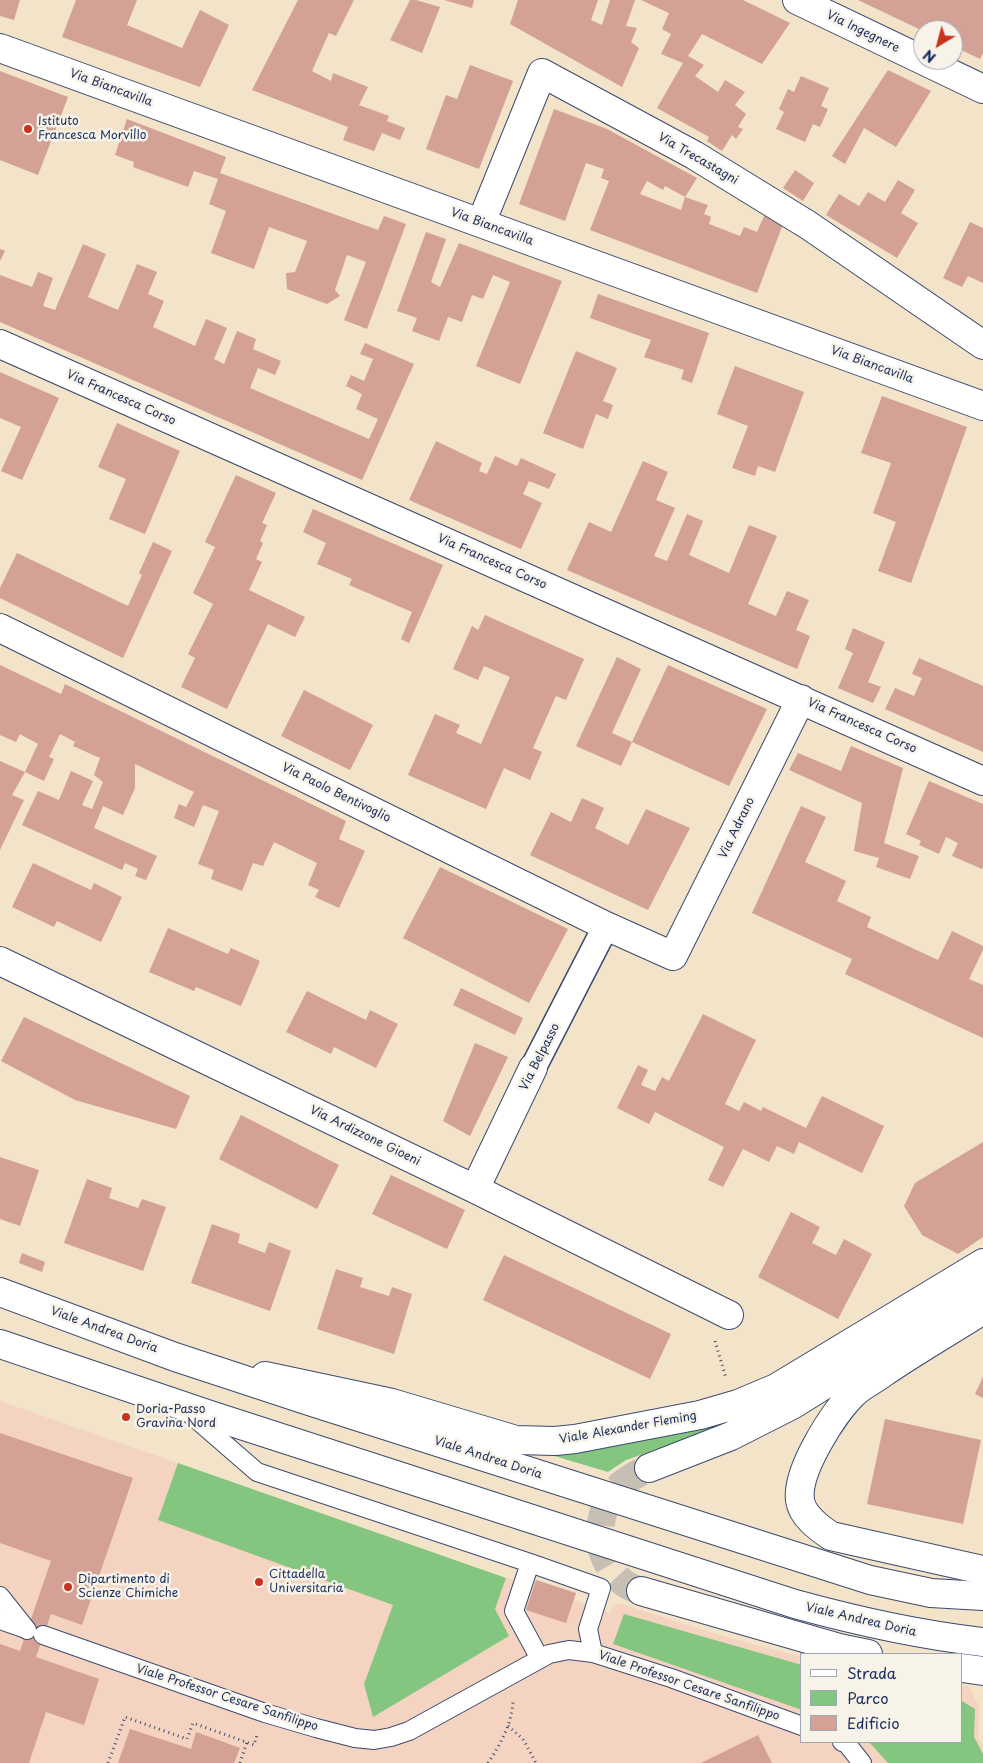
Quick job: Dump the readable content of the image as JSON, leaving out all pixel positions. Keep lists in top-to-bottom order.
{
  "streets": {
    "street": [
      "Via Ingegnere",
      "Via Biancavilla",
      "Via Trecastagni",
      "Via Francesca Corso",
      "Via Paolo Bentivoglio",
      "Via Adrano",
      "Via Belpasso",
      "Via Ardizzone Gioeni",
      "Viale Andrea Doria",
      "Viale Alexander Fleming"
    ],
    "lane": ["Viale Professor Cesare Sanfilippo"]
  },
  "crossings": [
    ["Via Biancavilla", "Via Trecastagni"],
    ["Via Francesca Corso", "Via Adrano"],
    ["Via Paolo Bentivoglio", "Via Adrano"],
    ["Via Paolo Bentivoglio", "Via Belpasso"],
    ["Via Belpasso", "Via Ardizzone Gioeni"],
    ["Viale Andrea Doria", "Viale Alexander Fleming"]
  ],
  "places": [
    "Istituto Francesca Morvillo",
    "Doria-Passo Gravina Nord",
    "Cittadella Universitaria",
    "Dipartimento di Scienze Chimiche"
  ],
  "legend": ["Strada", "Parco", "Edificio"],
  "north": "bottom left"
}
